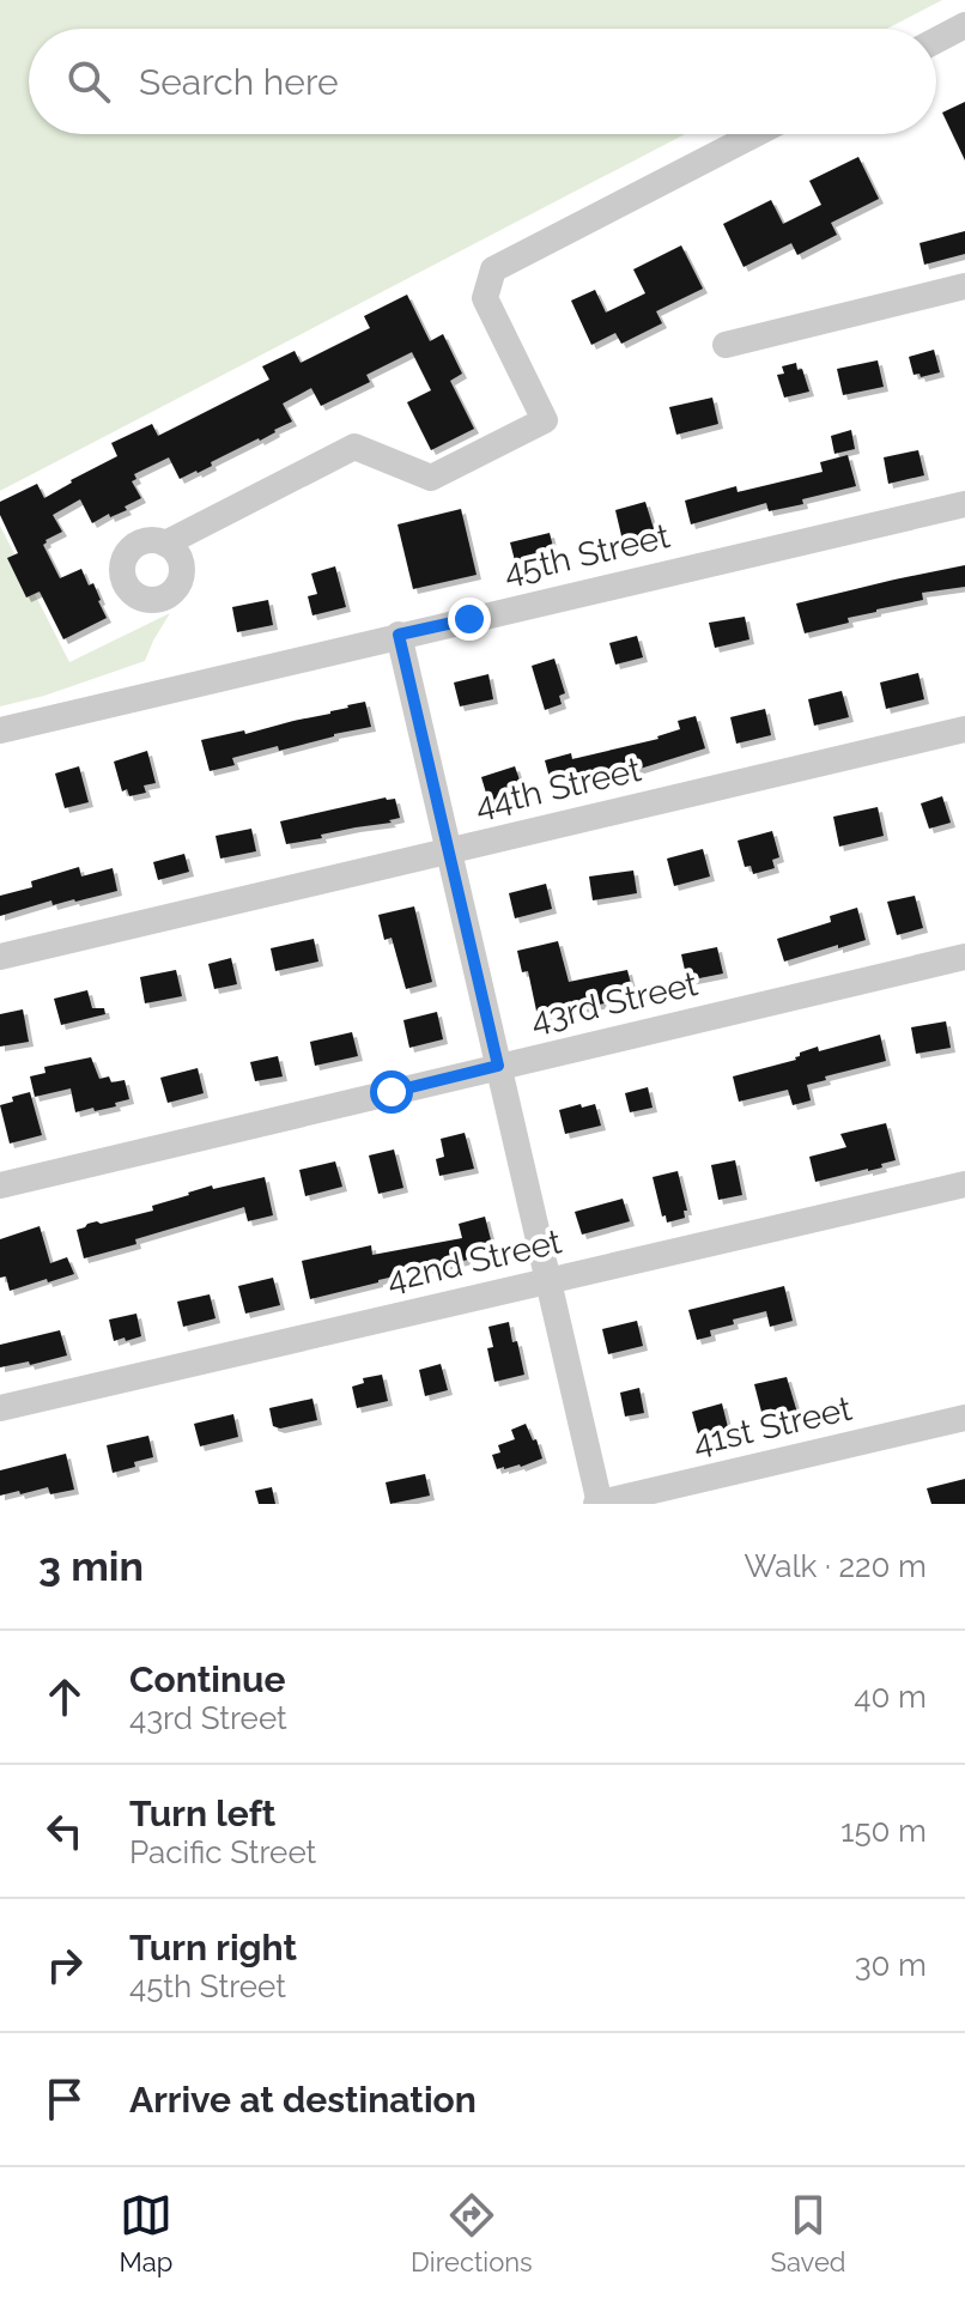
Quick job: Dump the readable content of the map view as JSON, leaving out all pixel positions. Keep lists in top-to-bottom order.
{
  "streets": {
    "street": [
      "45th Street",
      "44th Street",
      "43rd Street",
      "42nd Street",
      "41st Street"
    ]
  },
  "page": {
    "search": "Search here",
    "heading": ["3 min", "Walk · 220 m"],
    "list": [
      ["Continue", "43rd Street", "40 m"],
      ["Turn left", "Pacific Street", "150 m"],
      ["Turn right", "45th Street", "30 m"],
      "Arrive at destination"
    ],
    "nav": ["Map", "Directions", "Saved"]
  }
}
